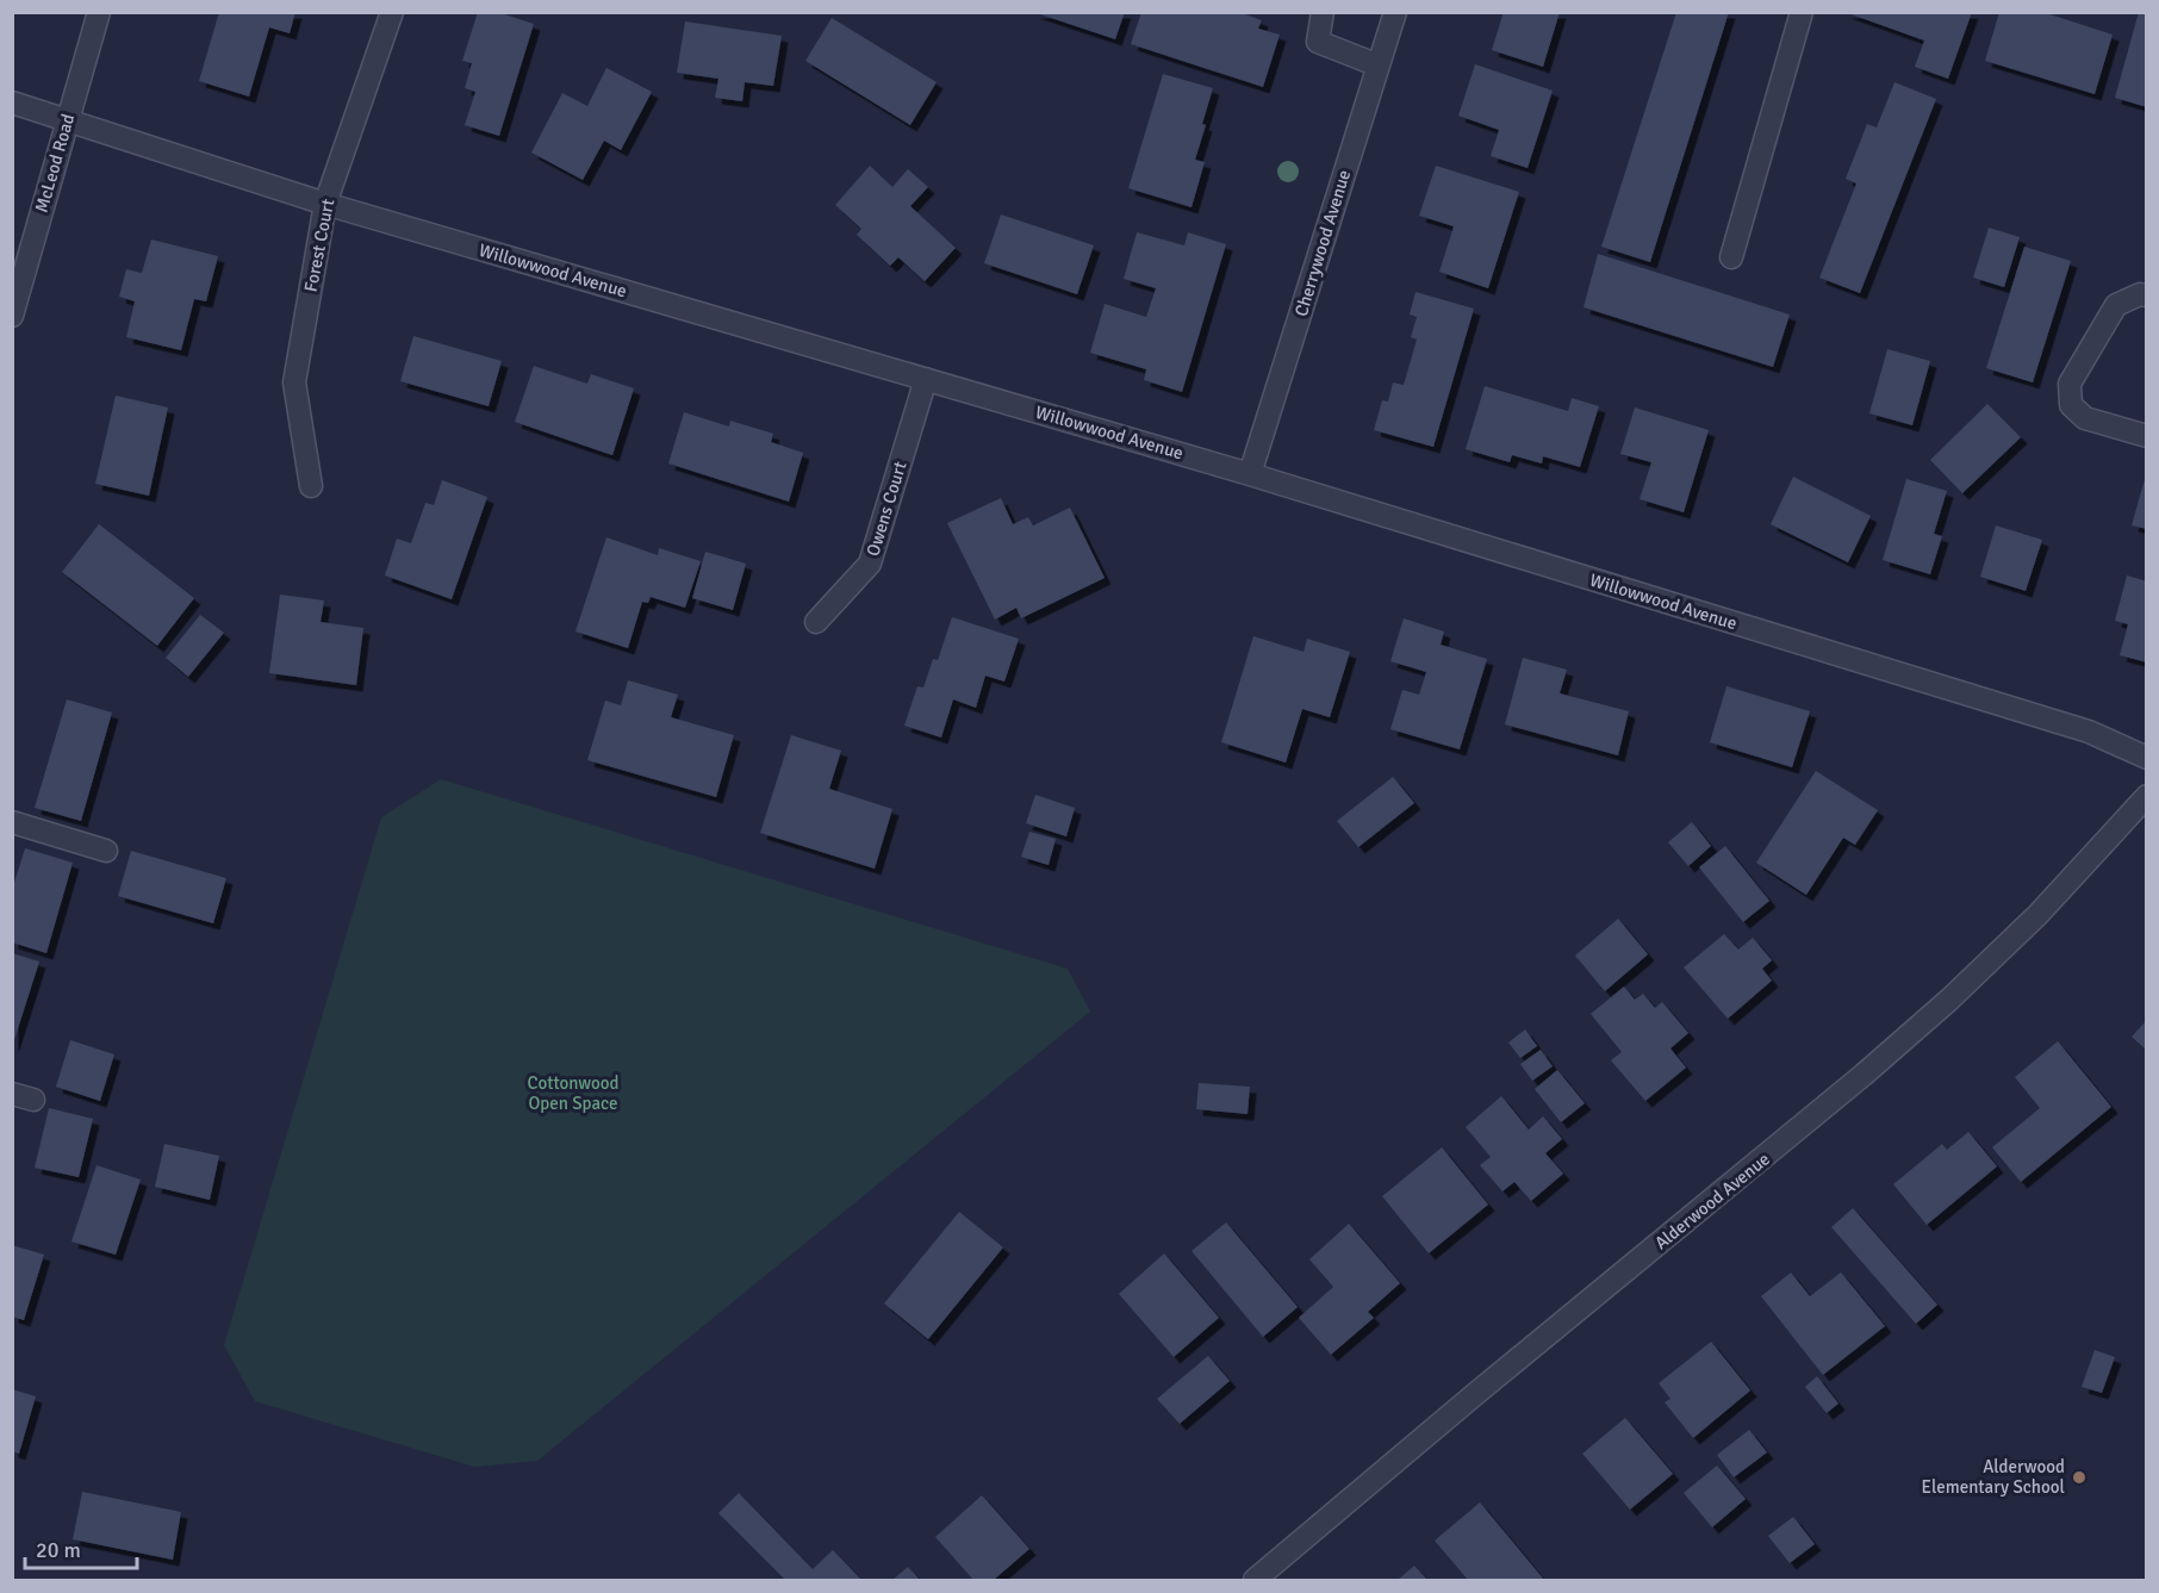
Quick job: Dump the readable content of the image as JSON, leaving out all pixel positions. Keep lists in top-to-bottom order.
{
  "streets": {
    "street": [
      "McLeod Road",
      "Cherrywood Avenue",
      "Forest Court",
      "Willowwood Avenue",
      "Owens Court",
      "Alderwood Avenue"
    ]
  },
  "crossings": [
    ["McLeod Road", "Willowwood Avenue"],
    ["Cherrywood Avenue", "Willowwood Avenue"],
    ["Forest Court", "Willowwood Avenue"],
    ["Willowwood Avenue", "Owens Court"]
  ],
  "parks": ["Cottonwood Open Space"],
  "places": ["Alderwood Elementary School"],
  "scale_bar": "20 m"
}
